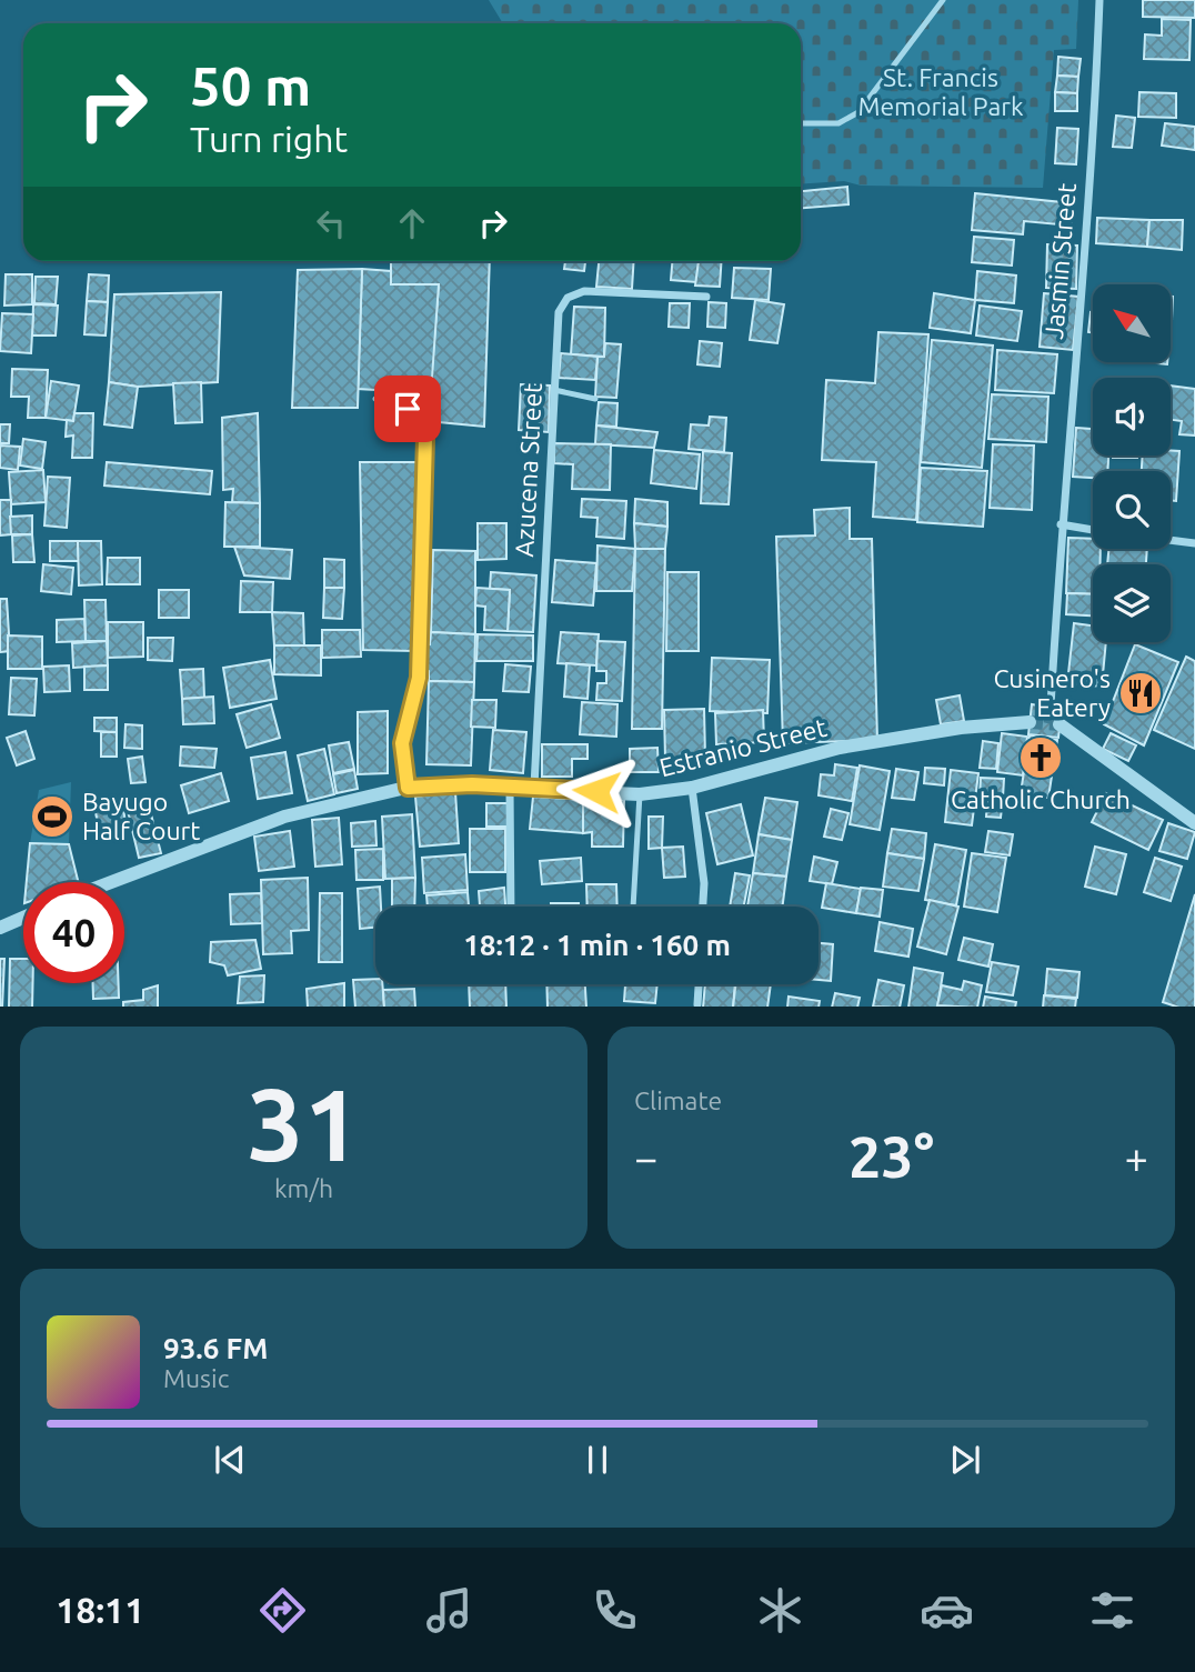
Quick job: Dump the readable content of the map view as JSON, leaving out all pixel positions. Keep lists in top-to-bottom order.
{
  "streets": {
    "street": ["Jasmin Street", "Azucena Street", "Estranio Street"]
  },
  "crossings": [
    ["Azucena Street", "Estranio Street"]
  ],
  "parks": ["St. Francis Memorial Park"],
  "places": {
    "restaurant": ["Cusinero's Eatery"],
    "church": ["Catholic Church"],
    "sports": ["Bayugo Half Court"]
  },
  "north": "top left",
  "page": {
    "turn": ["50 m", "Turn right"],
    "limit": "40",
    "trip": "18:12 · 1 min · 160 m",
    "tile": [
      ["31", "km/h"],
      "Climate"
    ],
    "heat": ["−", "23°", "+"],
    "song": ["93.6 FM", "Music"],
    "tabs": "18:11"
  }
}
